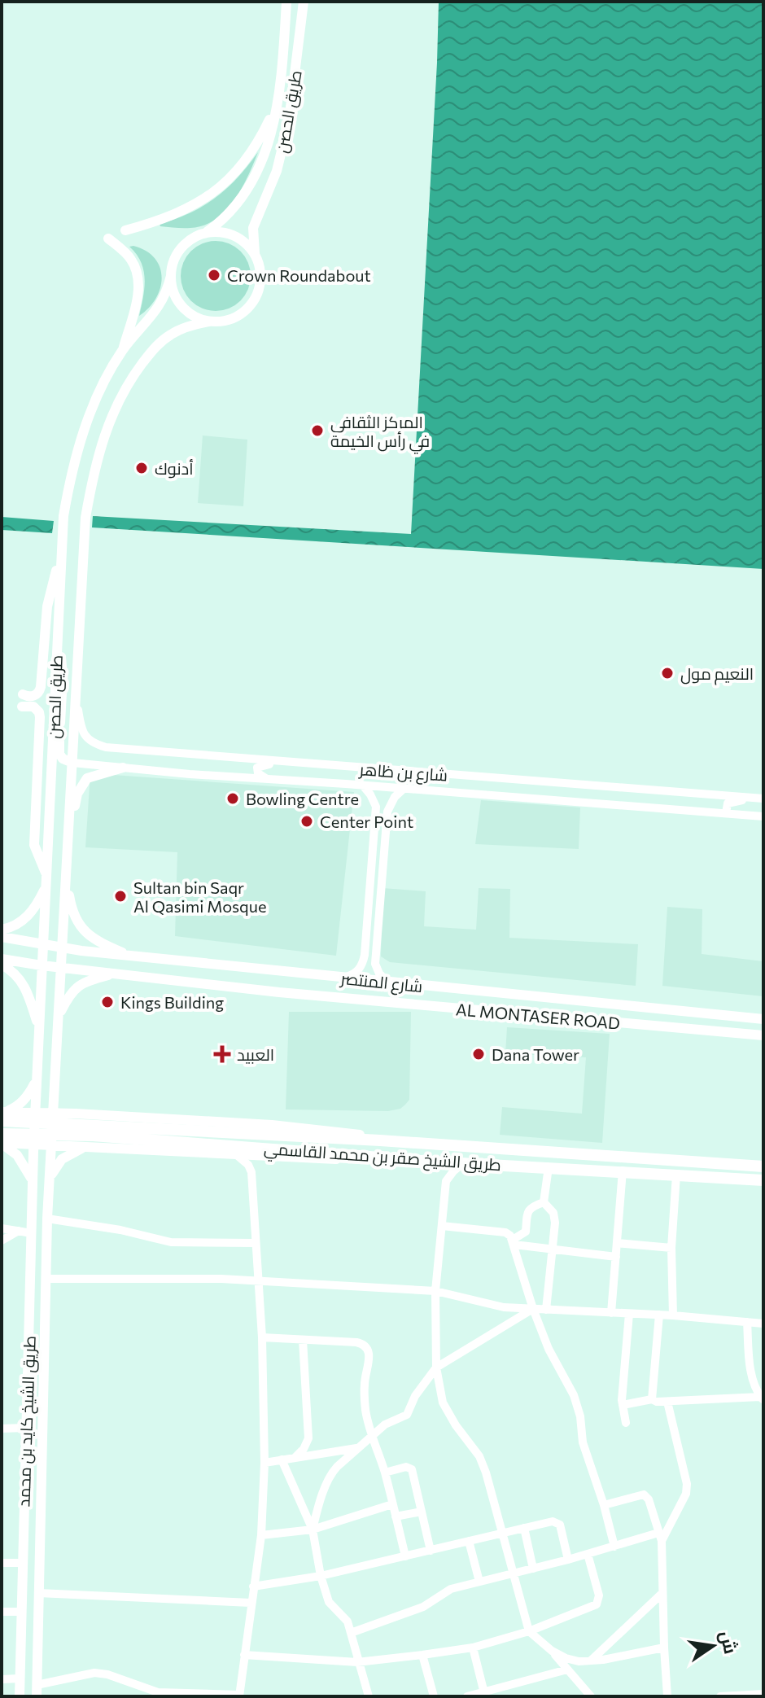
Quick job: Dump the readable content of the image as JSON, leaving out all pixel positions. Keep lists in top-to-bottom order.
{
  "streets": {
    "highway": ["طريق الشيخ صقر بن محمد القاسمي"],
    "main road": [
      "طريق الحصن",
      "شارع المنتصر",
      "AL MONTASER ROAD",
      "طريق الشيخ كايد بن محمد"
    ],
    "street": ["شارع بن ظاهر"]
  },
  "crossings": [
    ["طريق الحصن", "شارع بن ظاهر"],
    ["طريق الحصن", "شارع المنتصر"],
    ["طريق الحصن", "AL MONTASER ROAD"],
    ["طريق الحصن", "طريق الشيخ كايد بن محمد"]
  ],
  "places": {
    "other": [
      "Crown Roundabout",
      "المركز الثقافي في رأس الخيمة",
      "أدنوك",
      "النعيم مول",
      "Bowling Centre",
      "Center Point",
      "Sultan bin Saqr Al Qasimi Mosque",
      "Kings Building",
      "Dana Tower"
    ],
    "health": ["العبيد"]
  },
  "north": "right"
}
